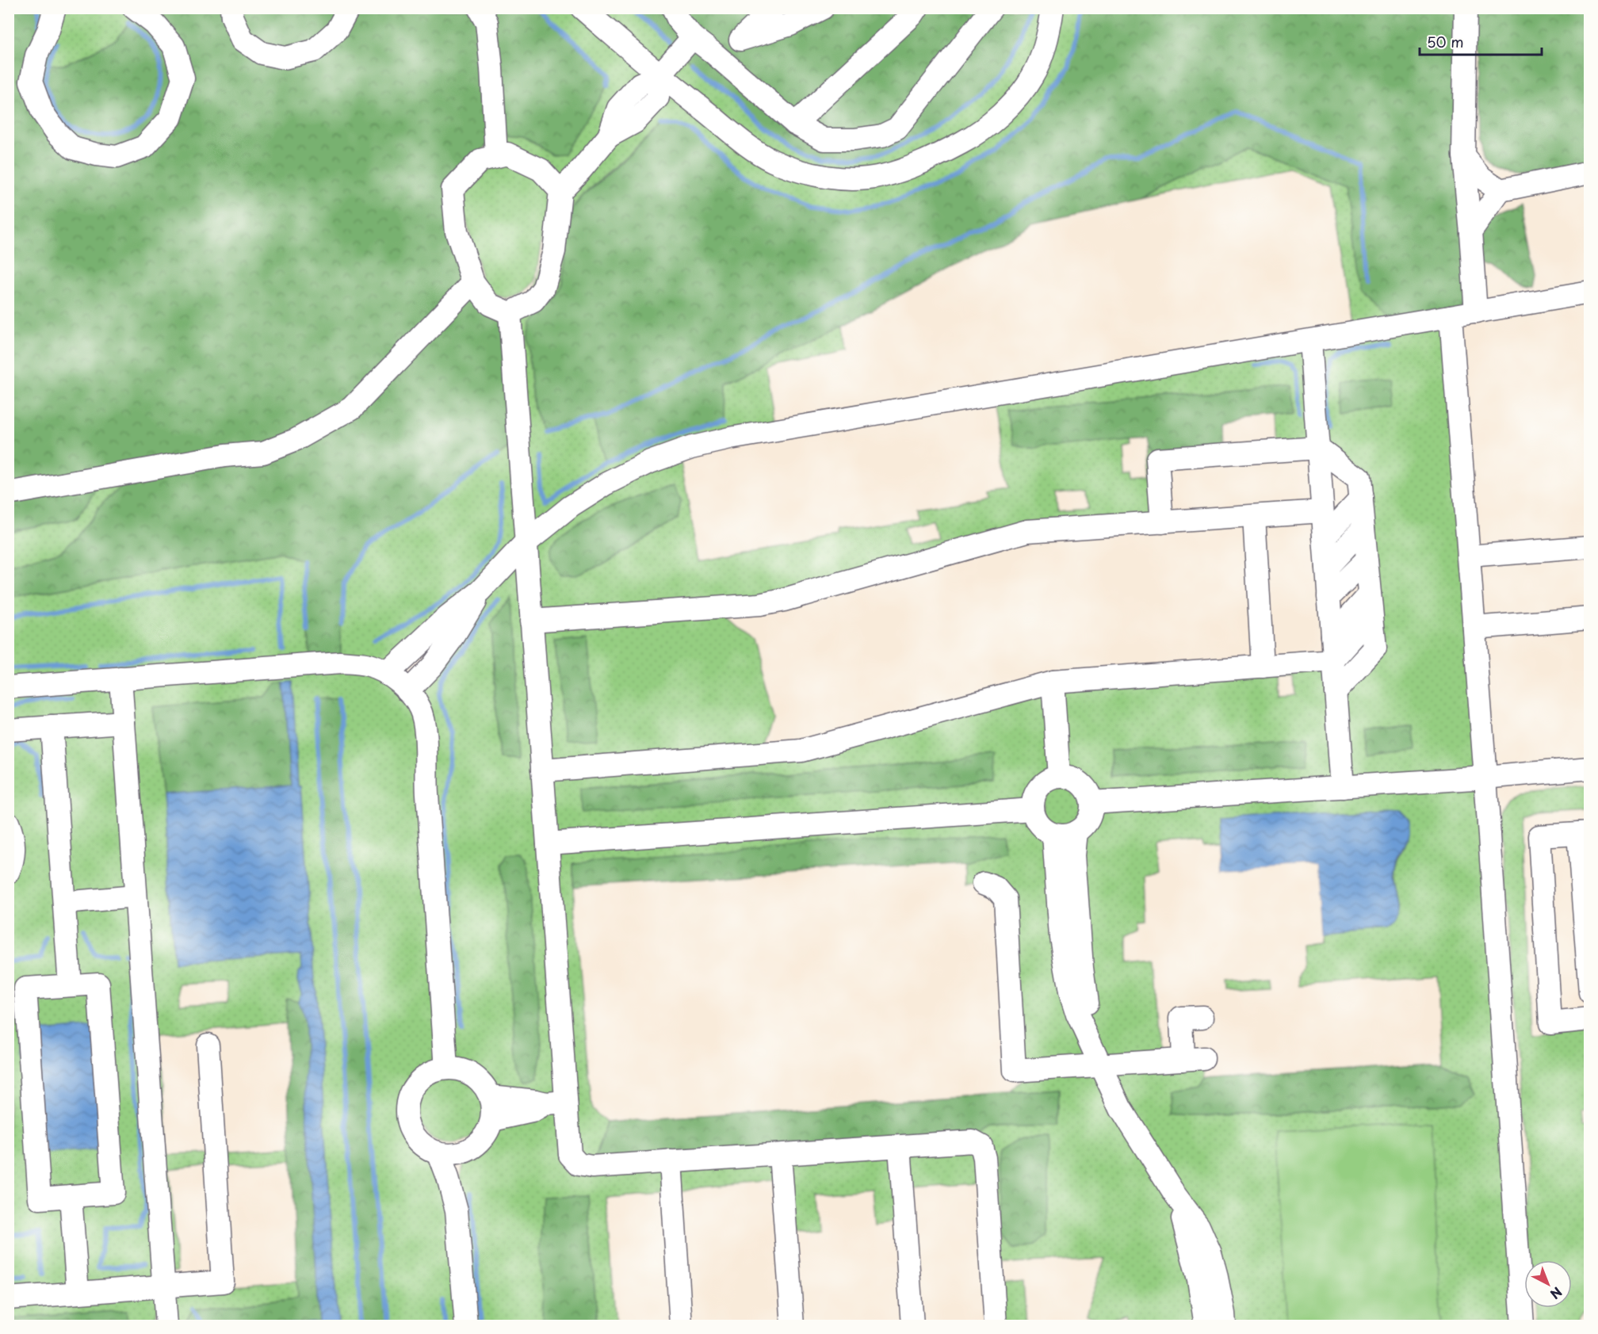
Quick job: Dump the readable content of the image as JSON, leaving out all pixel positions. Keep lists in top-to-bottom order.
{
  "scale_bar": "50 m",
  "north": "bottom right"
}
